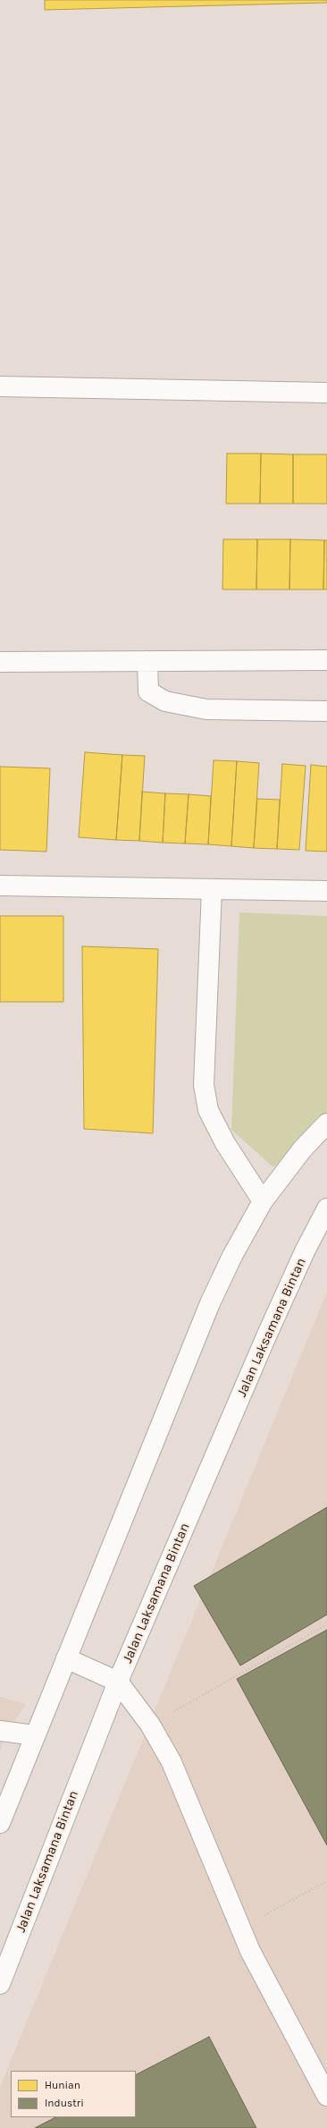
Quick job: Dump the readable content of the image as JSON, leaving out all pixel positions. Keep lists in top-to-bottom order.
{
  "streets": {
    "main road": ["Jalan Laksamana Bintan"]
  },
  "legend": ["Hunian", "Industri"]
}
